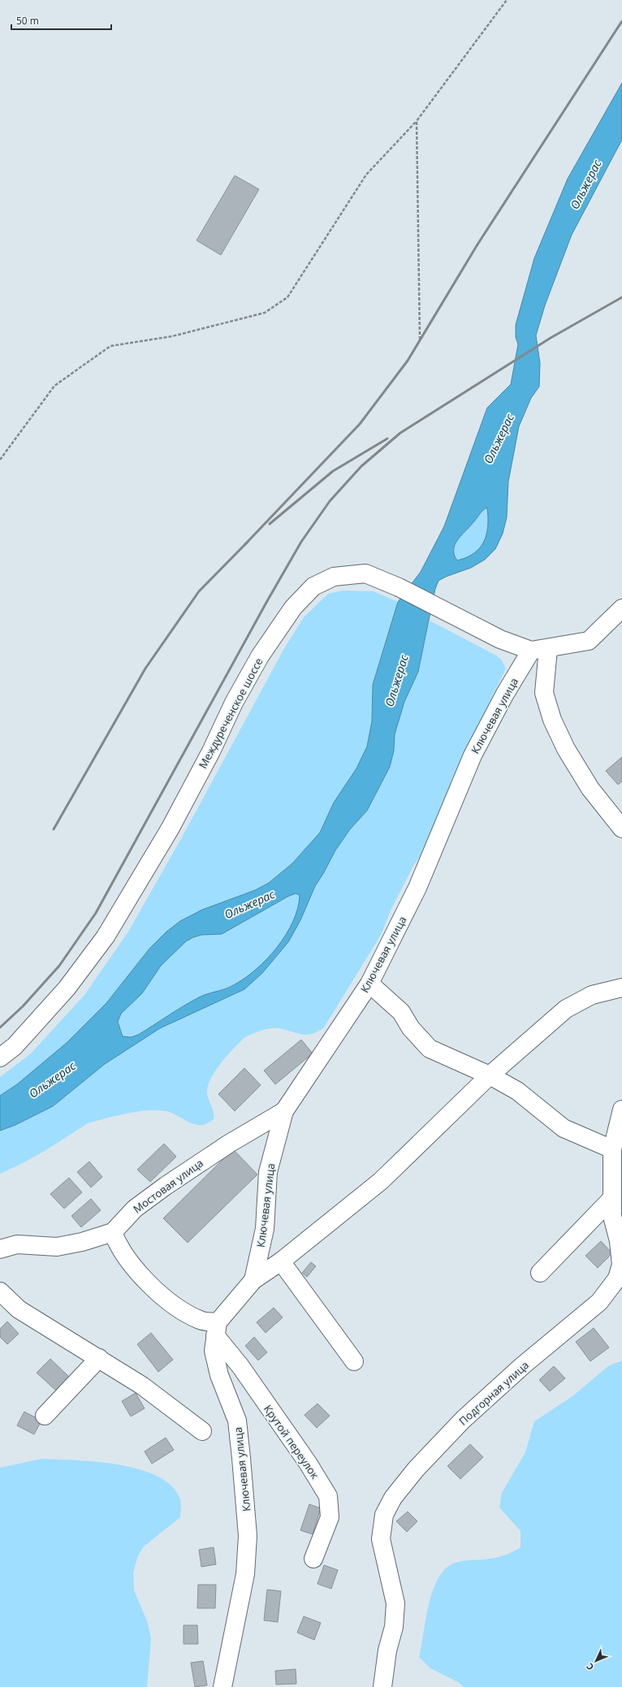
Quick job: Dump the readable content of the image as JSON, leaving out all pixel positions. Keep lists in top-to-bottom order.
{
  "streets": {
    "street": [
      "Междуреченское шоссе",
      "Ключевая улица",
      "Мостовая улица",
      "Подгорная улица",
      "Крутой переулок"
    ]
  },
  "crossings": [
    ["Междуреченское шоссе", "Ключевая улица"],
    ["Ключевая улица", "Мостовая улица"],
    ["Ключевая улица", "Крутой переулок"]
  ],
  "water": ["Ольжерас"],
  "scale_bar": "50 m",
  "north": "bottom left"
}
